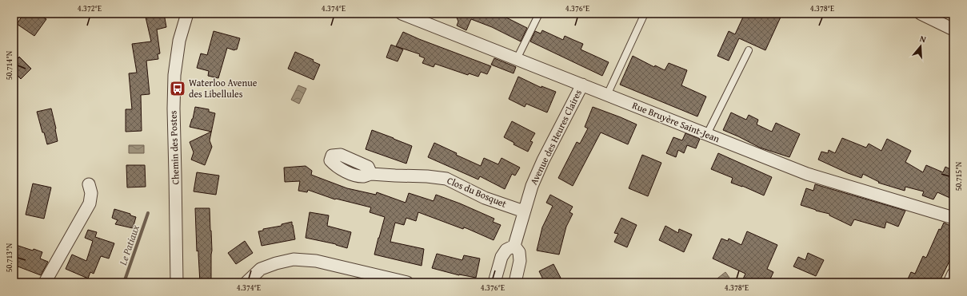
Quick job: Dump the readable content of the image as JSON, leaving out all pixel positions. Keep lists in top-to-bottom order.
{
  "streets": {
    "street": [
      "Rue Bruyère Saint-Jean",
      "Avenue des Heures Claires",
      "Chemin des Postes",
      "Clos du Bosquet"
    ]
  },
  "crossings": [
    ["Rue Bruyère Saint-Jean", "Avenue des Heures Claires"],
    ["Avenue des Heures Claires", "Clos du Bosquet"]
  ],
  "water": ["Le Patiaux"],
  "places": {
    "bus stop": ["Waterloo Avenue des Libellules"]
  },
  "north": "top",
  "coordinates": [
    "4.372°E",
    "4.374°E",
    "4.376°E",
    "4.378°E",
    "50.714°N",
    "50.715°N",
    "50.713°N"
  ]
}
